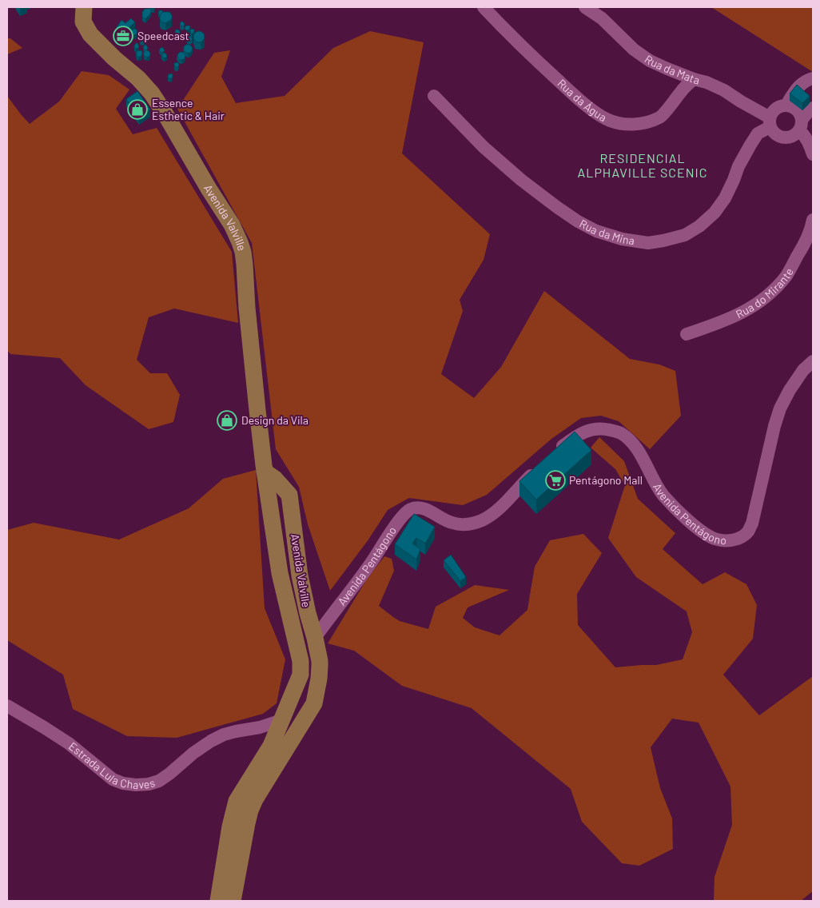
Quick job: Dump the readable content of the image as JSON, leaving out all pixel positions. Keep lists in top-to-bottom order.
{
  "streets": {
    "main road": ["Avenida Valville"],
    "street": [
      "Rua da Mata",
      "Rua da Água",
      "Rua da Mina",
      "Rua do Mirante",
      "Avenida Pentágono",
      "Estrada Lula Chaves"
    ]
  },
  "crossings": [
    ["Rua da Mata", "Rua da Água"],
    ["Rua da Mata", "Rua da Mina"],
    ["Avenida Valville", "Avenida Pentágono"]
  ],
  "districts": ["RESIDENCIAL ALPHAVILLE SCENIC"],
  "places": {
    "office": ["Speedcast"],
    "shop": ["Essence Esthetic & Hair", "Design da Vila"],
    "supermarket": ["Pentágono Mall"]
  }
}
